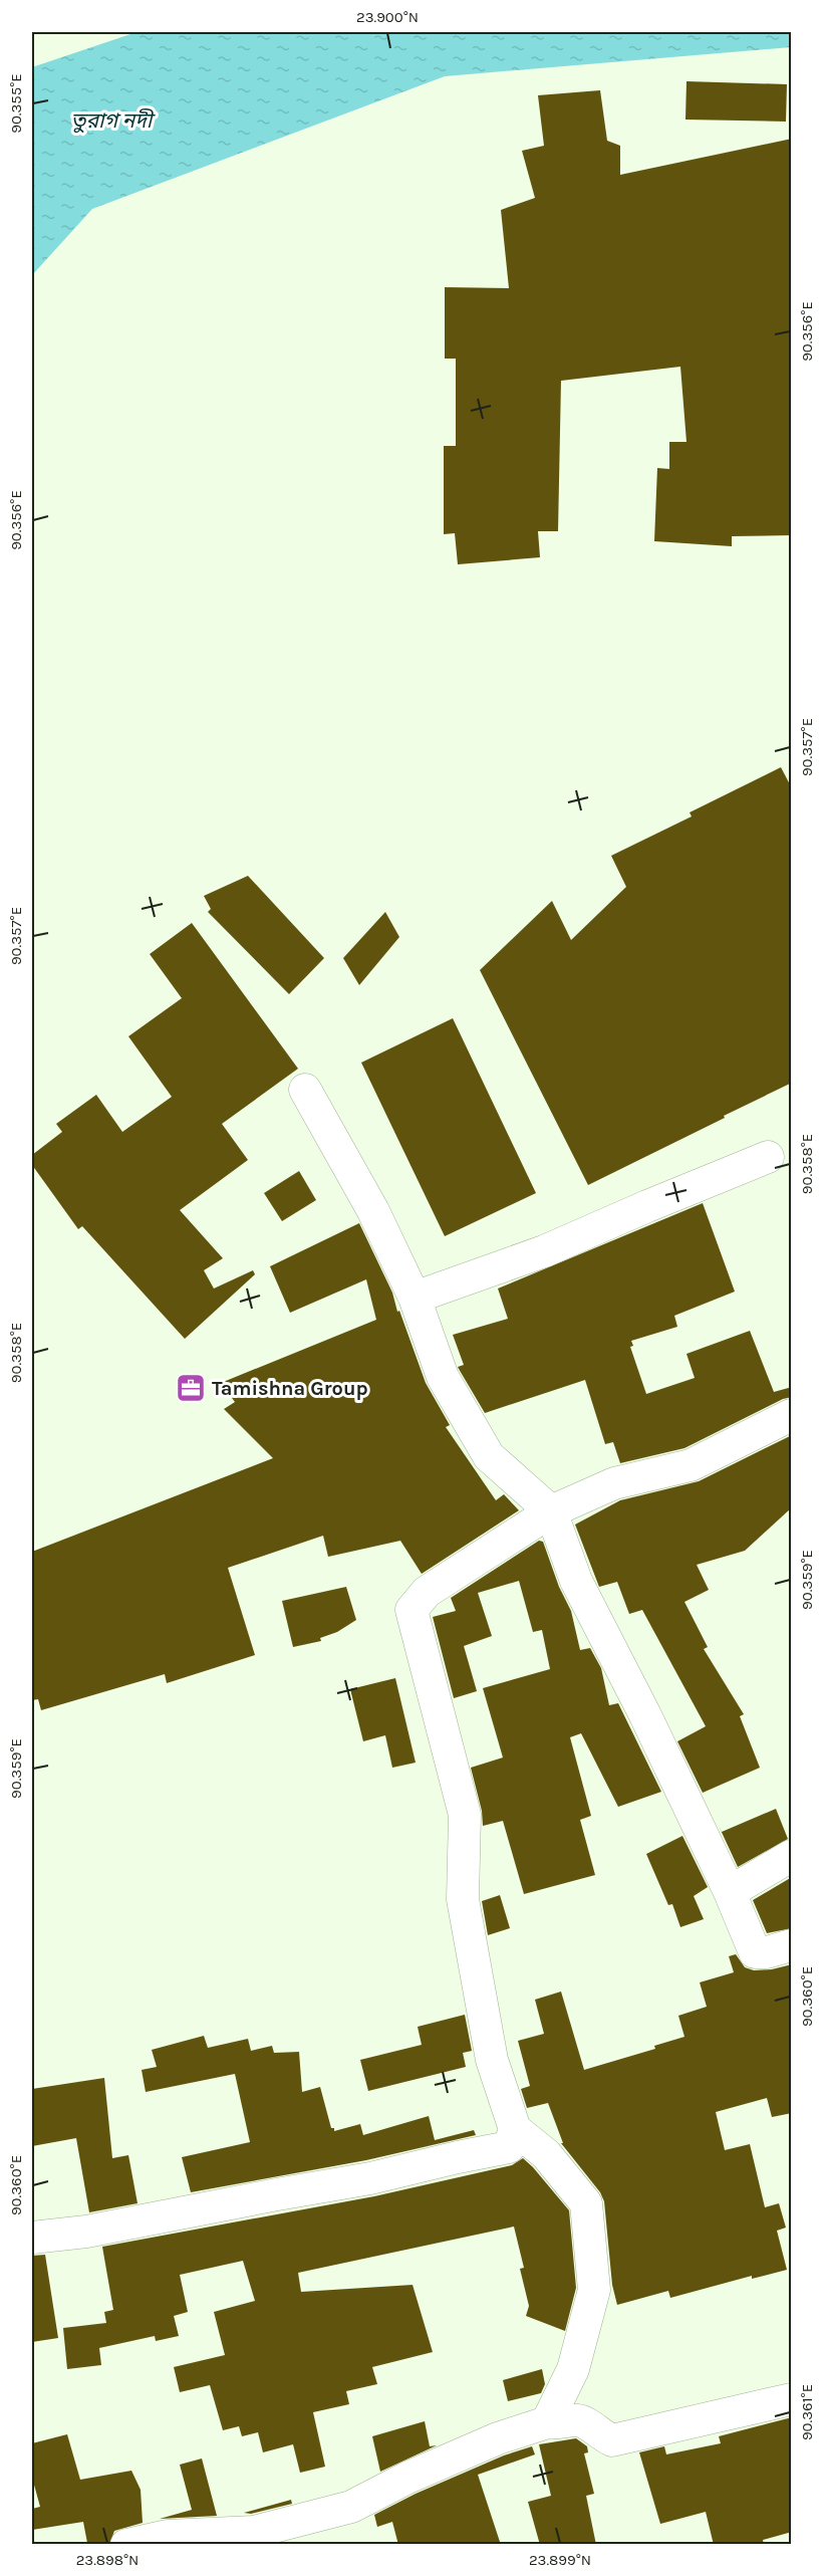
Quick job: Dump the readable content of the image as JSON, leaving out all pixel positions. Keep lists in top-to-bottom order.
{
  "water": ["তুরাগ নদী"],
  "places": {
    "office": ["Tamishna Group"]
  },
  "coordinates": [
    "23.900°N",
    "90.355°E",
    "90.356°E",
    "90.357°E",
    "90.358°E",
    "90.359°E",
    "90.360°E",
    "90.361°E",
    "23.898°N",
    "23.899°N"
  ]
}
